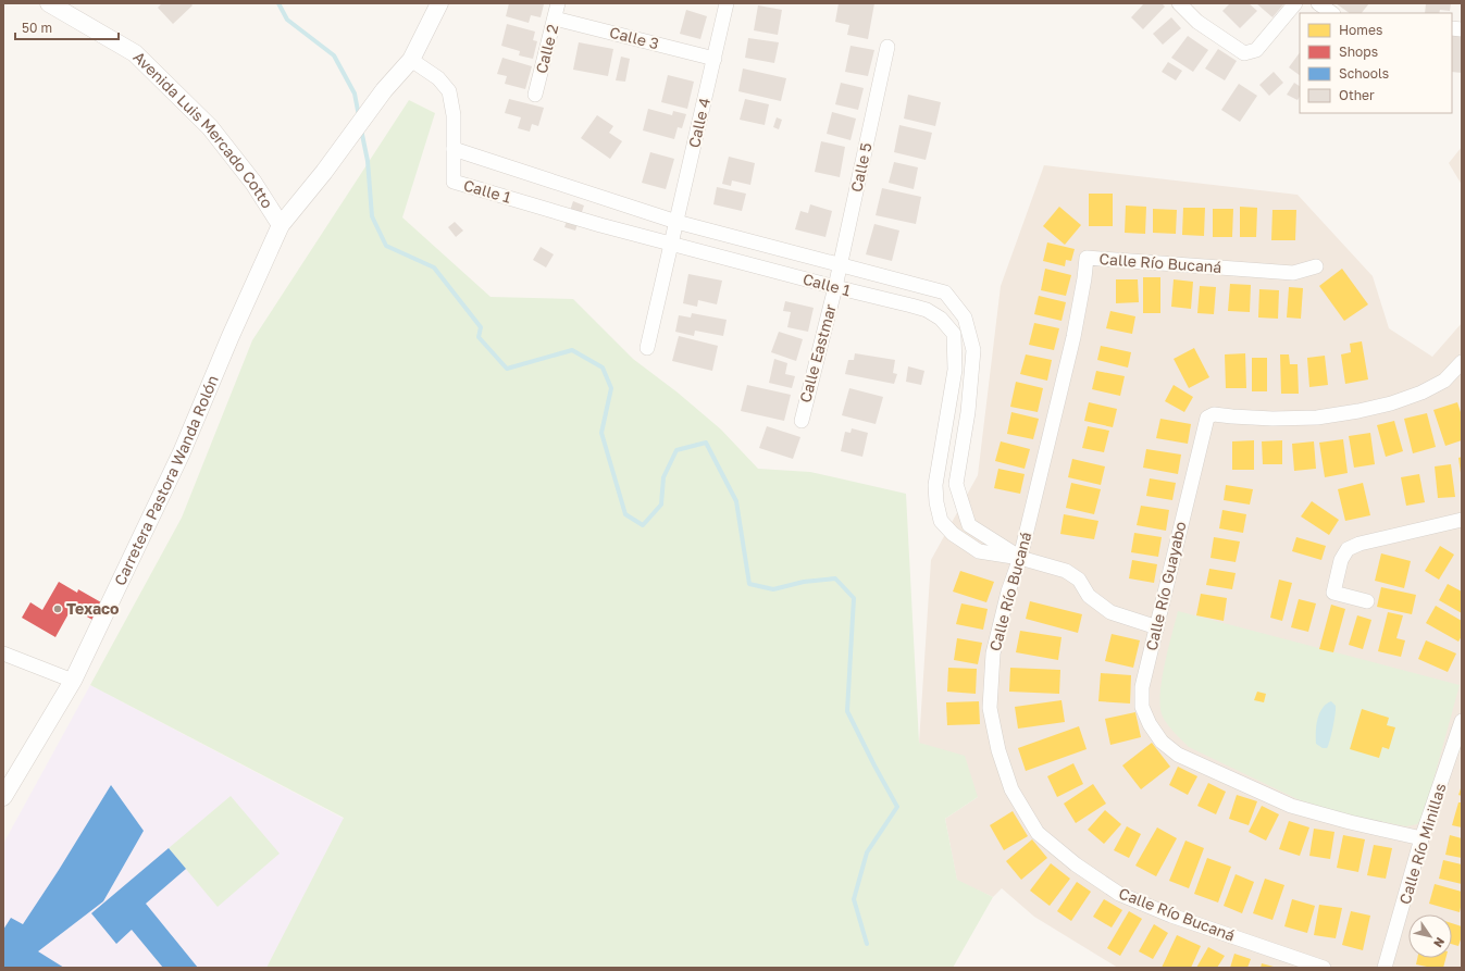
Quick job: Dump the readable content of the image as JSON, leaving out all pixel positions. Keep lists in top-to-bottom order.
{
  "streets": {
    "street": [
      "Calle 3",
      "Calle 2",
      "Calle 4",
      "Avenida Luis Mercado Cotto",
      "Calle 5",
      "Calle 1",
      "Calle Río Bucaná",
      "Calle Eastmar",
      "Carretera Pastora Wanda Rolón",
      "Calle Río Guayabo",
      "Calle Río Minillas"
    ]
  },
  "crossings": [
    ["Calle 3", "Calle 2"],
    ["Calle 3", "Calle 4"],
    ["Calle 4", "Calle 1"],
    ["Avenida Luis Mercado Cotto", "Carretera Pastora Wanda Rolón"],
    ["Calle 5", "Calle 1"],
    ["Calle 5", "Calle Eastmar"],
    ["Calle 1", "Calle Río Bucaná"],
    ["Calle 1", "Calle Eastmar"],
    ["Calle 1", "Carretera Pastora Wanda Rolón"],
    ["Calle 1", "Calle Río Guayabo"],
    ["Calle Río Guayabo", "Calle Río Minillas"]
  ],
  "places": ["Texaco"],
  "legend": [
    "Homes",
    "Shops",
    "Schools",
    "Other"
  ],
  "scale_bar": "50 m",
  "north": "bottom right"
}
